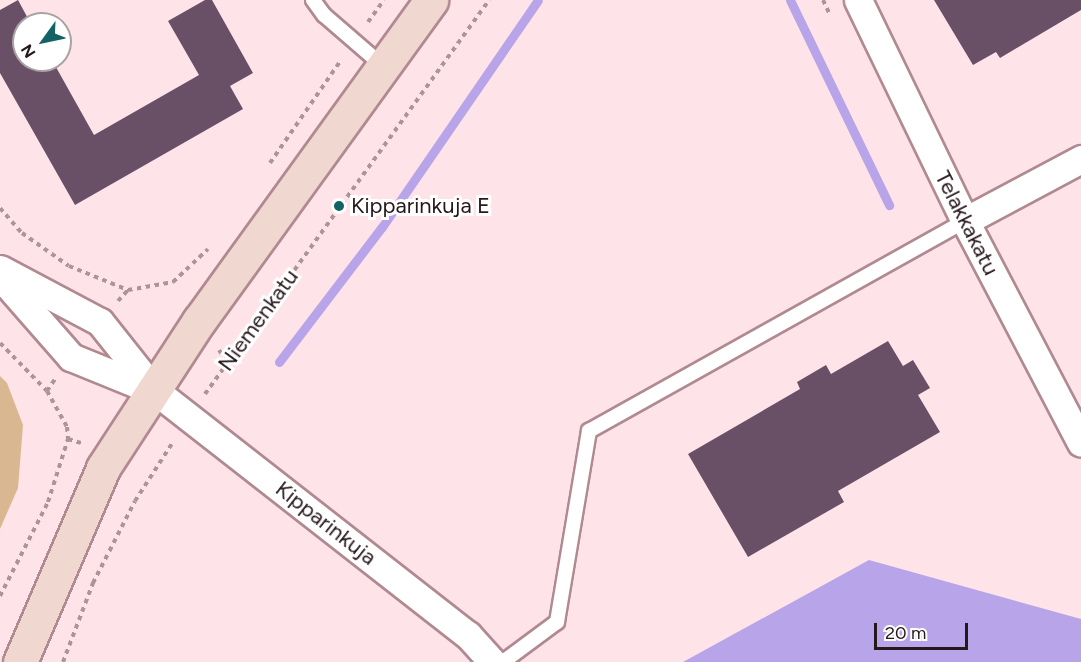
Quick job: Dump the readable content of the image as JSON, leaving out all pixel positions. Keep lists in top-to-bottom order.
{
  "streets": {
    "street": ["Telakkakatu", "Niemenkatu", "Kipparinkuja"]
  },
  "crossings": [
    ["Niemenkatu", "Kipparinkuja"]
  ],
  "places": ["Kipparinkuja E"],
  "scale_bar": "20 m",
  "north": "bottom left"
}
